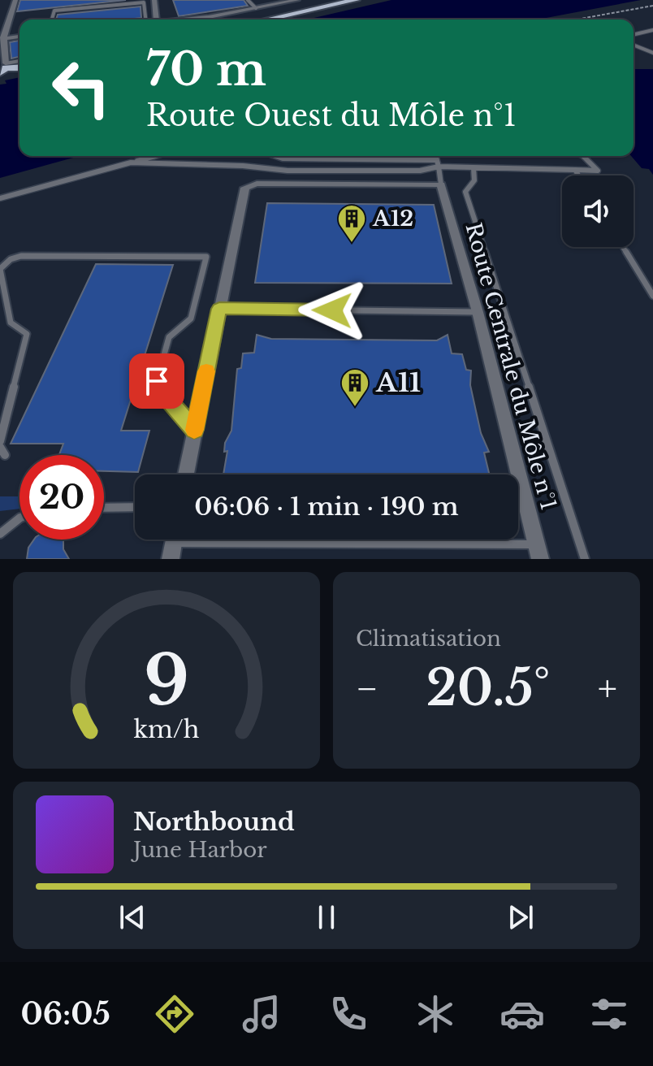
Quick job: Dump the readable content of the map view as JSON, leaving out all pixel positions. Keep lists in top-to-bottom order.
{
  "streets": {
    "street": ["Route Centrale du Môle n°1"]
  },
  "places": {
    "building": ["A12", "A11"]
  },
  "page": {
    "turn": ["70 m", "Route Ouest du Môle n°1"],
    "limit": "20",
    "trip": "06:06 · 1 min · 190 m",
    "tile": "Climatisation",
    "heat": ["−", "20.5°", "+"],
    "song": ["Northbound", "June Harbor"],
    "tabs": "06:05",
    "gauge": ["9", "km/h"]
  }
}
